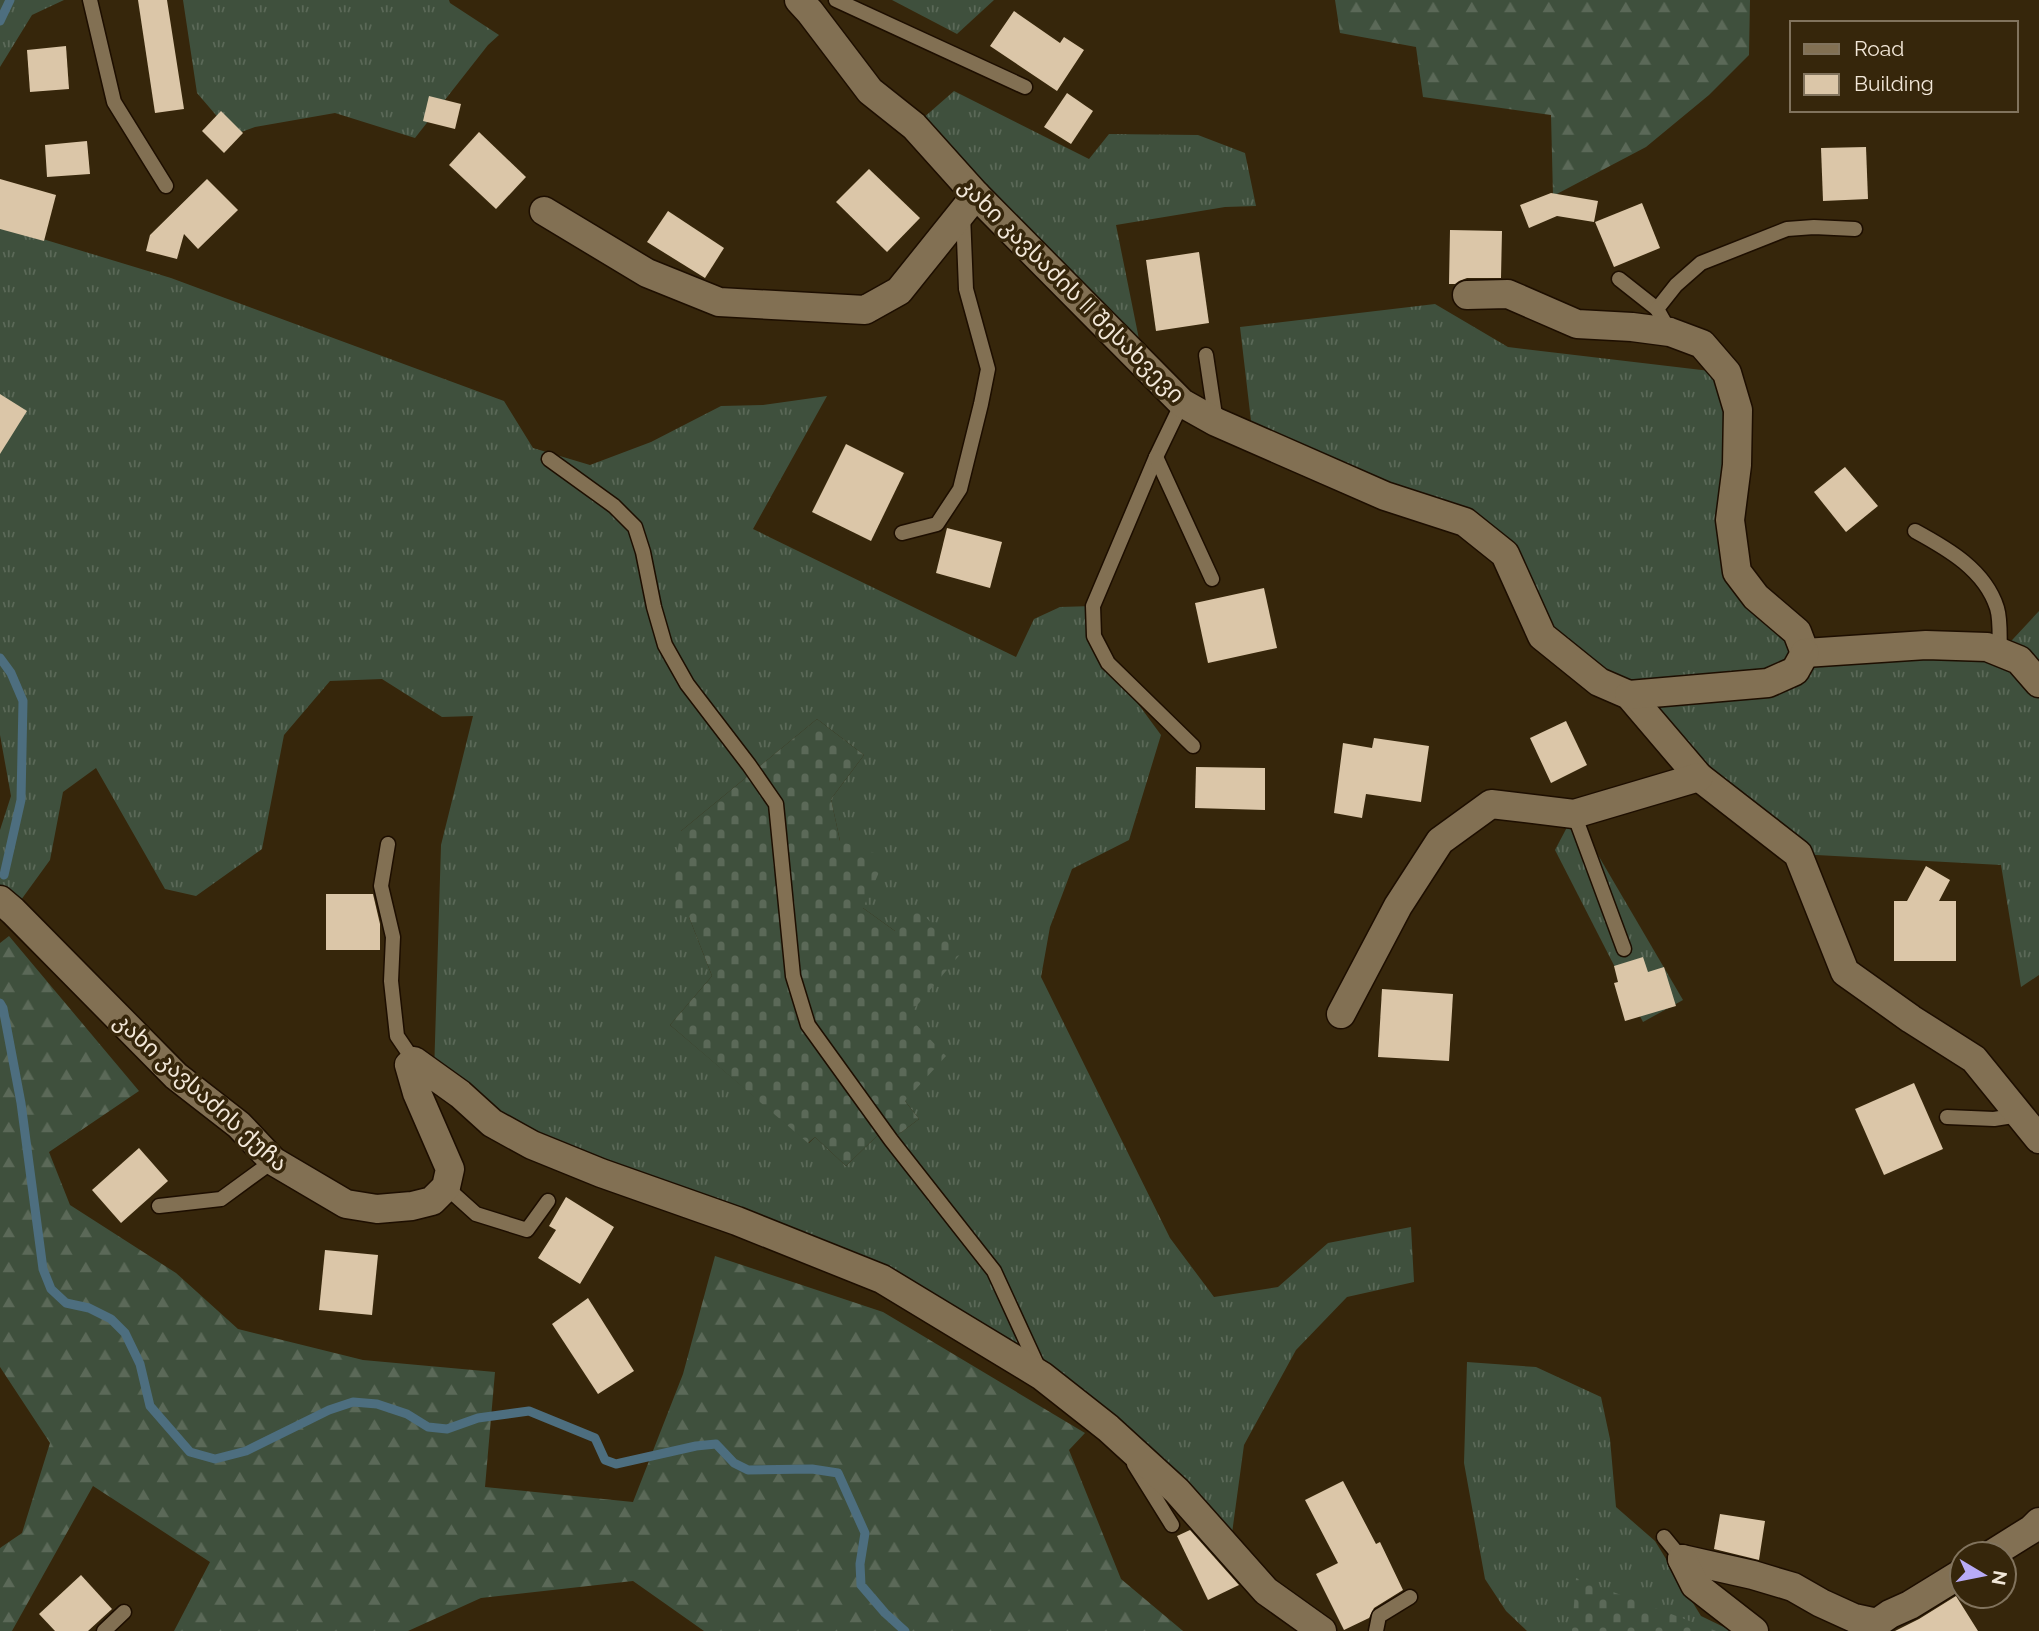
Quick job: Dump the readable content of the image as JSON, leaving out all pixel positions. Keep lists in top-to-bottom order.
{
  "streets": {
    "street": ["კახი კავსაძის II შესახვევი", "კახი კავსაძის ქუჩა"]
  },
  "legend": ["Road", "Building"],
  "north": "right"
}
